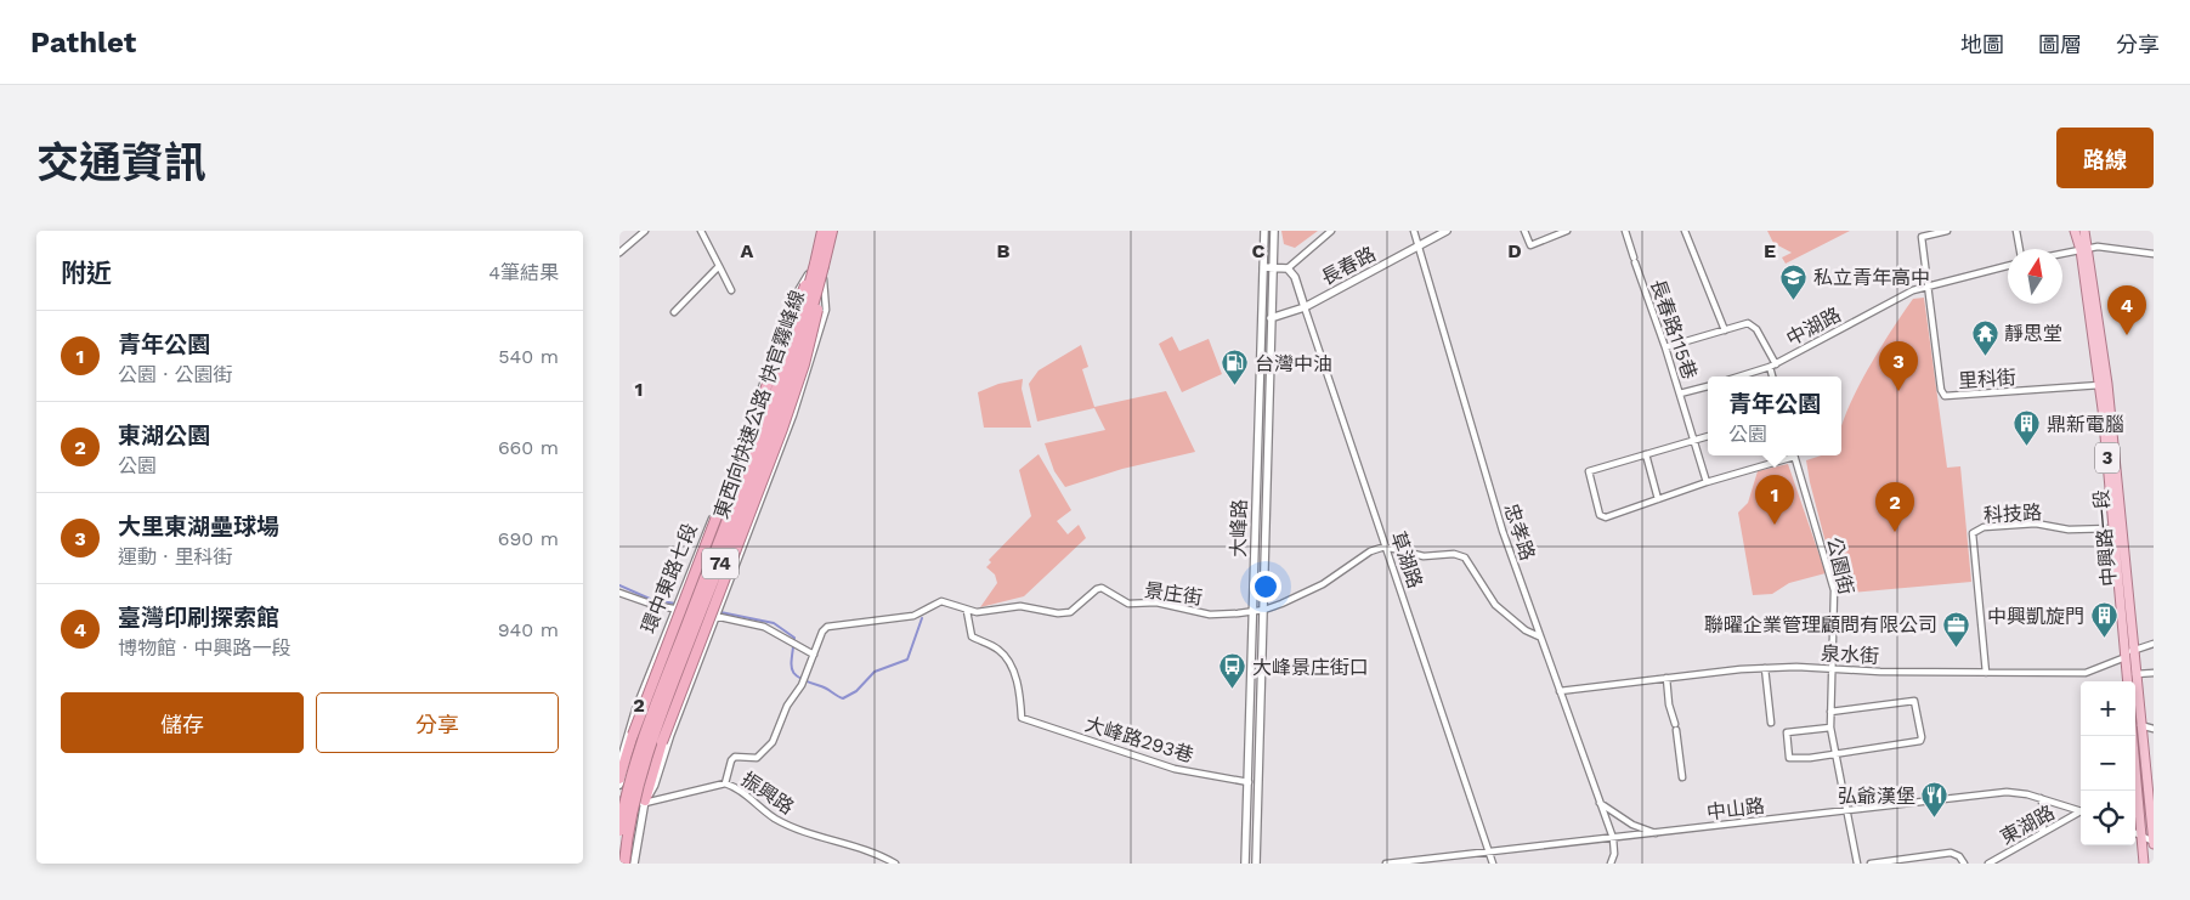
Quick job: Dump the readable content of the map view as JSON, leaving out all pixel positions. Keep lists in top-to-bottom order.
{
  "streets": {
    "highway": ["東西向快速公路 快官霧峰線", "74"],
    "main road": ["3", "中興路一段"],
    "street": [
      "長春路",
      "中湖路",
      "長春路115巷",
      "里科街",
      "科技路",
      "大峰路",
      "忠孝路",
      "草湖路",
      "公園街",
      "環中東路七段",
      "景庄街",
      "泉水街",
      "大峰路293巷",
      "振興路",
      "中山路",
      "東湖路"
    ]
  },
  "crossings": [
    ["長春路", "大峰路"],
    ["長春路", "忠孝路"],
    ["長春路", "草湖路"],
    ["中湖路", "里科街"],
    ["里科街", "中興路一段"],
    ["東西向快速公路 快官霧峰線", "環中東路七段"],
    ["科技路", "中興路一段"],
    ["科技路", "泉水街"],
    ["大峰路", "景庄街"],
    ["大峰路", "大峰路293巷"],
    ["忠孝路", "泉水街"],
    ["忠孝路", "中山路"],
    ["中興路一段", "泉水街"],
    ["草湖路", "景庄街"],
    ["草湖路", "中山路"],
    ["公園街", "泉水街"],
    ["公園街", "中山路"],
    ["景庄街", "大峰路293巷"],
    ["景庄街", "振興路"]
  ],
  "places": {
    "school or university": ["私立青年高中"],
    "temple": ["靜思堂"],
    "fuel station": ["台灣中油"],
    "building": ["鼎新電腦", "中興凱旋門"],
    "office": ["聯曜企業管理顧問有限公司"],
    "bus stop": ["大峰景庄街口"],
    "restaurant": ["弘爺漢堡"]
  },
  "north": "top",
  "page": {
    "header": "Pathlet",
    "nav": ["地圖", "圖層", "分享"],
    "title": "交通資訊",
    "buttons": [
      "路線",
      ["儲存", "分享"]
    ],
    "heading": ["附近", "4筆結果"],
    "pins": [
      "4",
      "3",
      "1",
      "2"
    ],
    "list": [
      {
        "mark": "1",
        "name": "青年公園",
        "note": "公園 · 公園街",
        "value": "540 m"
      },
      {
        "mark": "2",
        "name": "東湖公園",
        "note": "公園",
        "value": "660 m"
      },
      {
        "mark": "3",
        "name": "大里東湖壘球場",
        "note": "運動 · 里科街",
        "value": "690 m"
      },
      {
        "mark": "4",
        "name": "臺灣印刷探索館",
        "note": "博物館 · 中興路一段",
        "value": "940 m"
      }
    ],
    "popup": ["青年公園", "公園"],
    "map_buttons": ["+", "−"]
  },
  "grid": {
    "columns": [
      "A",
      "B",
      "C",
      "D",
      "E"
    ],
    "rows": ["1", "2"]
  }
}
